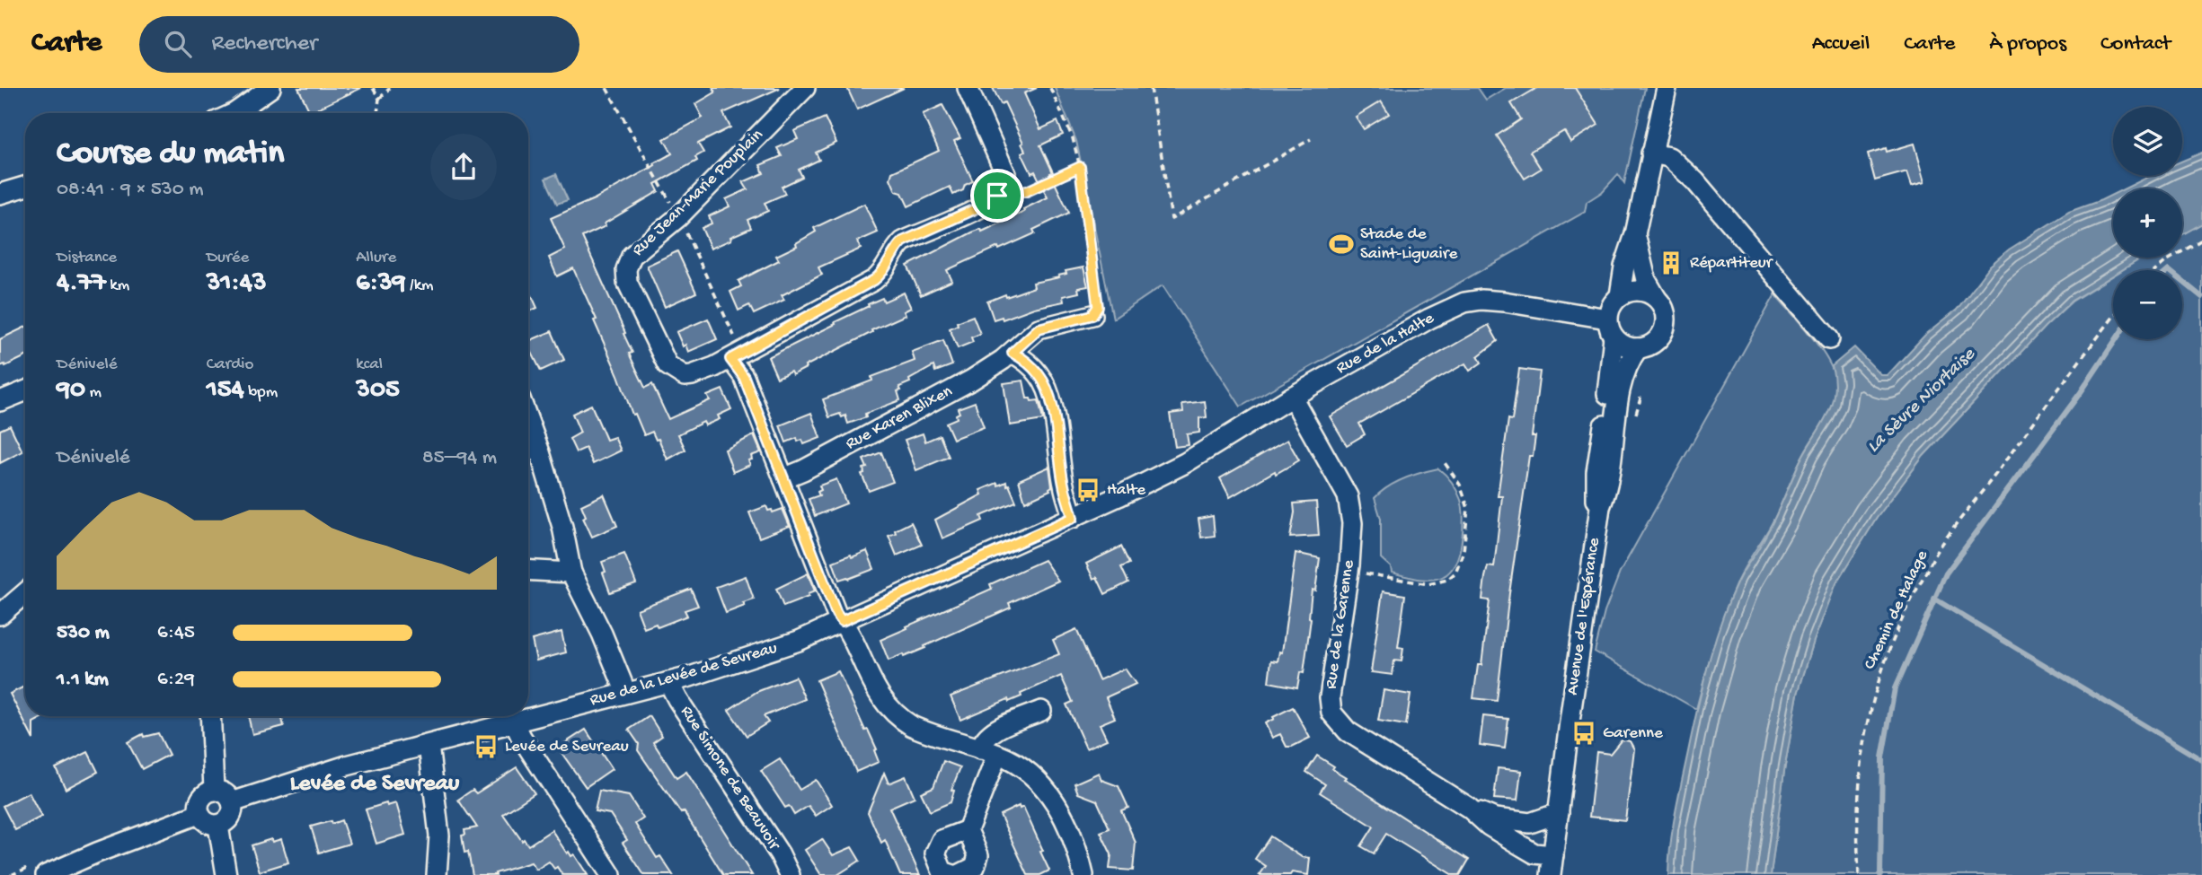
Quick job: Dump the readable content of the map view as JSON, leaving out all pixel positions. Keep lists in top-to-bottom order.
{
  "streets": {
    "street": [
      "Rue Jean-Marie Pouplain",
      "Rue de la Halte",
      "Rue Karen Blixen",
      "Avenue de l'Espérance",
      "Rue de la Garenne",
      "Rue de la Levée de Sevreau",
      "Rue Simone de Beauvoir"
    ],
    "path": ["Chemin de Halage"]
  },
  "crossings": [
    ["Rue de la Halte", "Avenue de l'Espérance"],
    ["Rue de la Halte", "Rue de la Garenne"],
    ["Rue de la Halte", "Rue de la Levée de Sevreau"],
    ["Avenue de l'Espérance", "Rue de la Garenne"],
    ["Rue de la Levée de Sevreau", "Rue Simone de Beauvoir"]
  ],
  "districts": ["Levée de Sevreau"],
  "water": ["La Sèvre Niortaise"],
  "places": {
    "sports": ["Stade de Saint-Liguaire"],
    "building": ["Répartiteur"],
    "bus stop": ["Halte", "Garenne", "Levée de Sevreau"]
  },
  "page": {
    "header": "Carte",
    "search": "Rechercher",
    "nav": [
      "Accueil",
      "Carte",
      "À propos",
      "Contact"
    ],
    "map_buttons": ["+", "−"],
    "heading": ["Course du matin", "08:41 · 9 × 530 m"],
    "stats": [
      ["Distance", "4.77 km"],
      ["Durée", "31:43"],
      ["Allure", "6:39 /km"],
      ["Dénivelé", "90 m"],
      ["Cardio", "154 bpm"],
      ["kcal", "305"]
    ],
    "chart": ["Dénivelé", "85–94 m"],
    "list": [
      {
        "name": "530 m",
        "note": "6:45"
      },
      {
        "name": "1.1 km",
        "note": "6:29"
      }
    ]
  }
}
